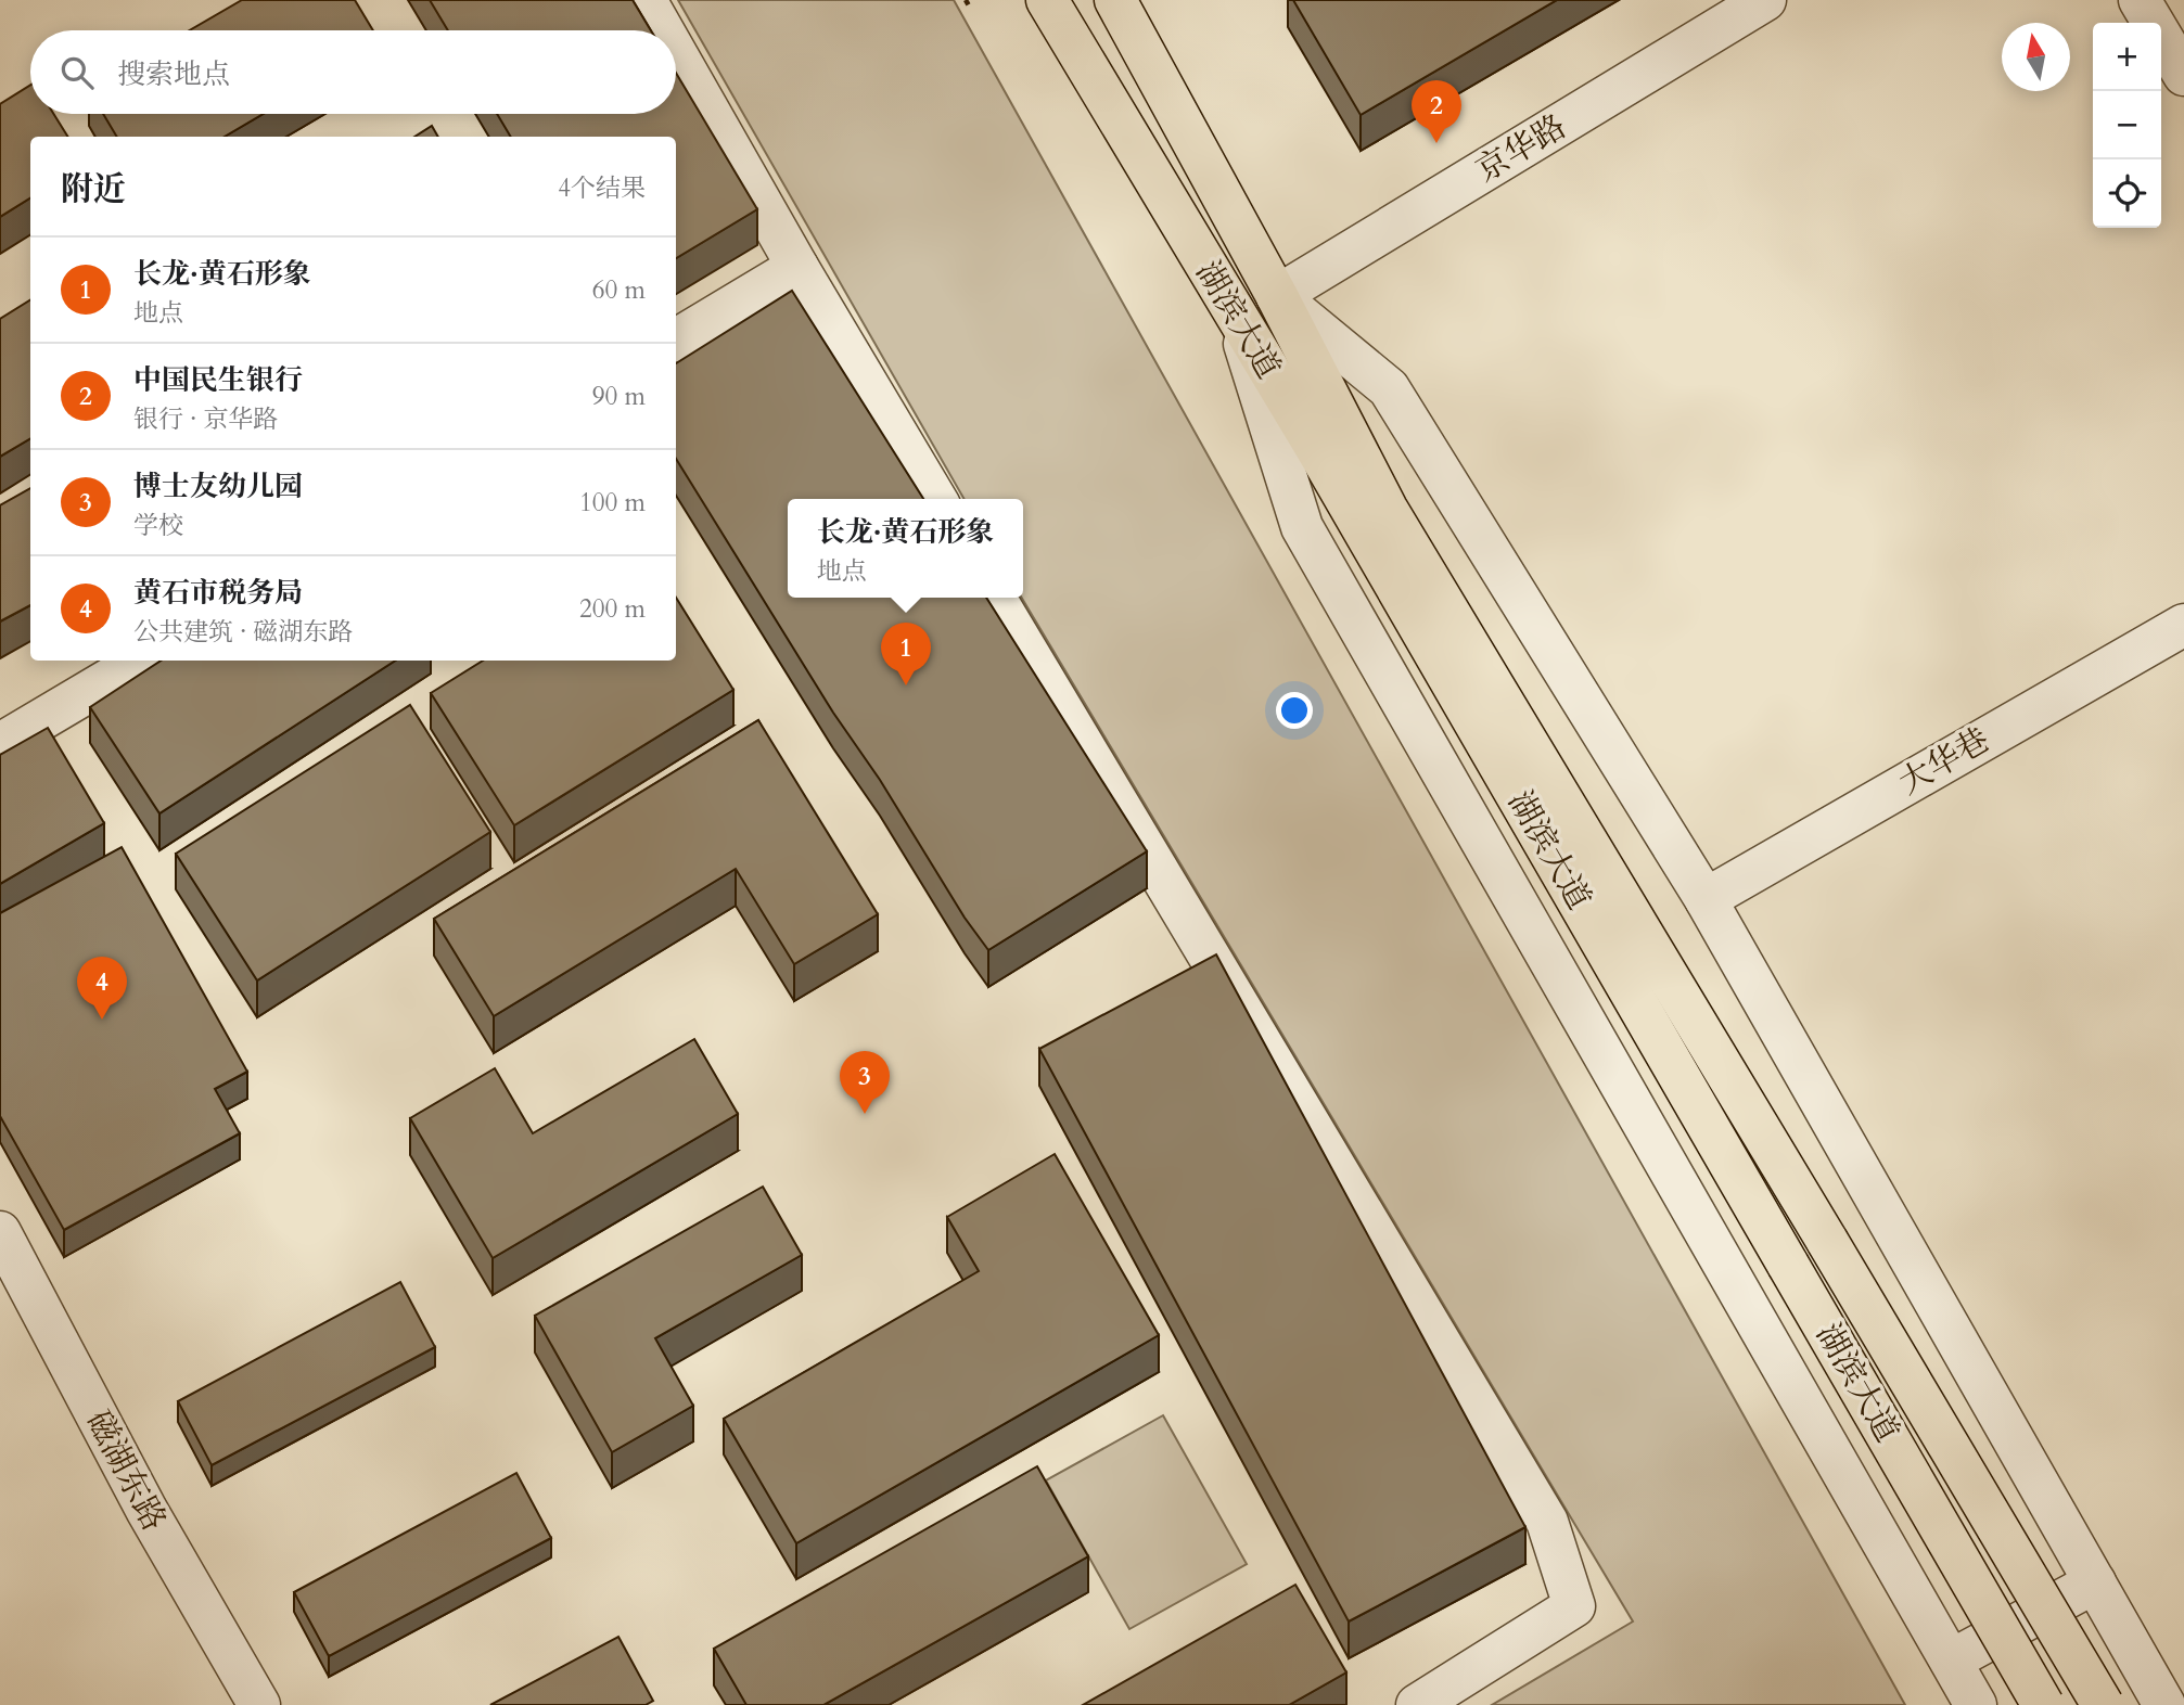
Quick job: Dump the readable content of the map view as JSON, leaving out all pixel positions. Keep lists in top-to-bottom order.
{
  "streets": {
    "main road": ["湖滨大道"],
    "street": ["京华路", "大华巷", "磁湖东路"]
  },
  "crossings": [
    ["京华路", "湖滨大道"]
  ],
  "north": "top",
  "page": {
    "map_buttons": ["+", "−"],
    "search": "搜索地点",
    "pins": [
      "2",
      "1",
      "4",
      "3"
    ],
    "heading": ["附近", "4个结果"],
    "list": [
      {
        "mark": "1",
        "name": "长龙·黄石形象",
        "note": "地点",
        "value": "60 m"
      },
      {
        "mark": "2",
        "name": "中国民生银行",
        "note": "银行 · 京华路",
        "value": "90 m"
      },
      {
        "mark": "3",
        "name": "博士友幼儿园",
        "note": "学校",
        "value": "100 m"
      },
      {
        "mark": "4",
        "name": "黄石市税务局",
        "note": "公共建筑 · 磁湖东路",
        "value": "200 m"
      }
    ],
    "popup": ["长龙·黄石形象", "地点"]
  }
}
